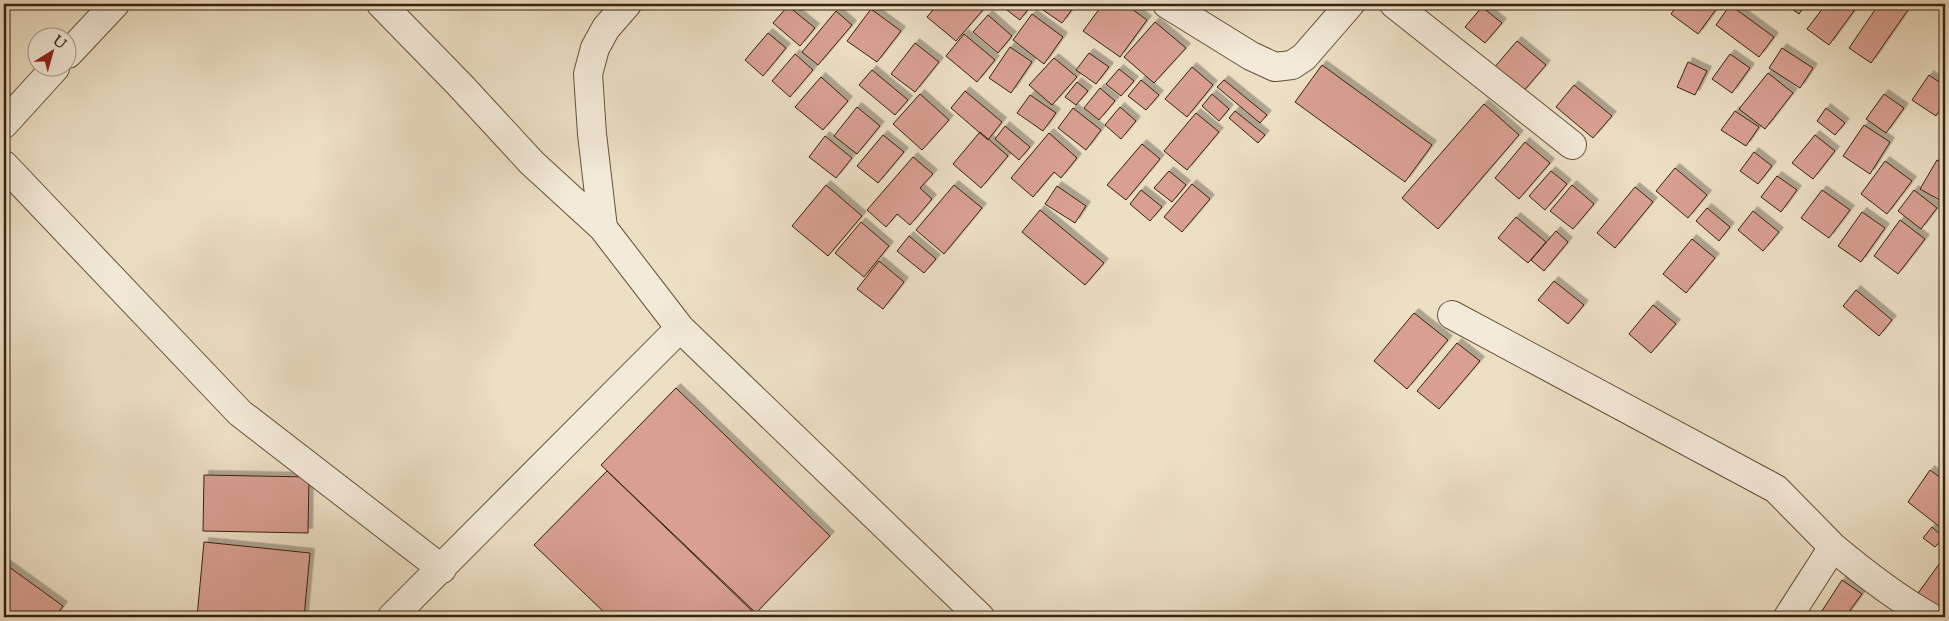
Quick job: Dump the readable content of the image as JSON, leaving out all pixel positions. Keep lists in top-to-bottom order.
{
  "north": "top right"
}
